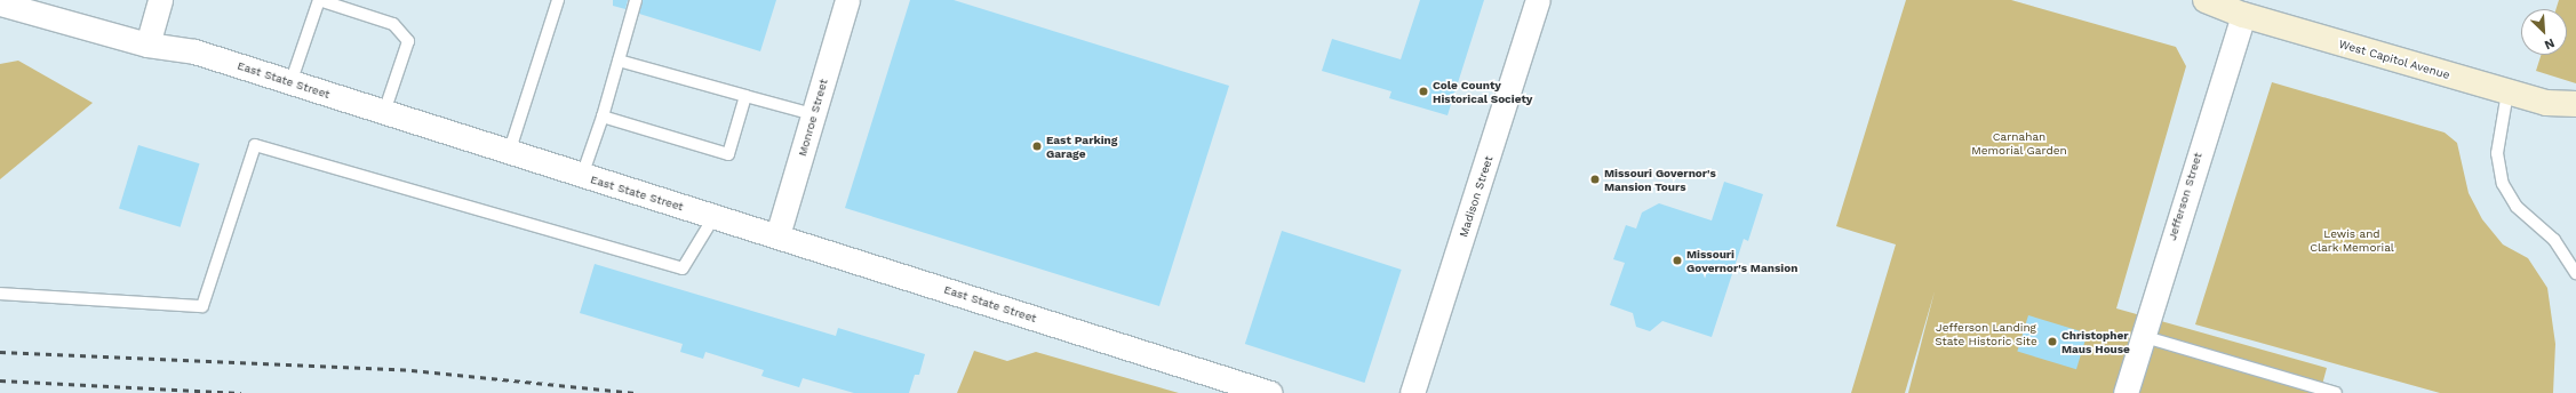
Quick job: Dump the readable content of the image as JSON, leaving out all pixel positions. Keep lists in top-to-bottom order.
{
  "streets": {
    "street": [
      "West Capitol Avenue",
      "East State Street",
      "Monroe Street",
      "Madison Street",
      "Jefferson Street"
    ]
  },
  "crossings": [
    ["West Capitol Avenue", "Jefferson Street"],
    ["East State Street", "Monroe Street"]
  ],
  "parks": ["Carnahan Memorial Garden", "Lewis and Clark Memorial", "Jefferson Landing State Historic Site"],
  "places": [
    "Cole County Historical Society",
    "East Parking Garage",
    "Missouri Governor's Mansion Tours",
    "Missouri Governor's Mansion",
    "Christopher Maus House"
  ],
  "north": "bottom right"
}
